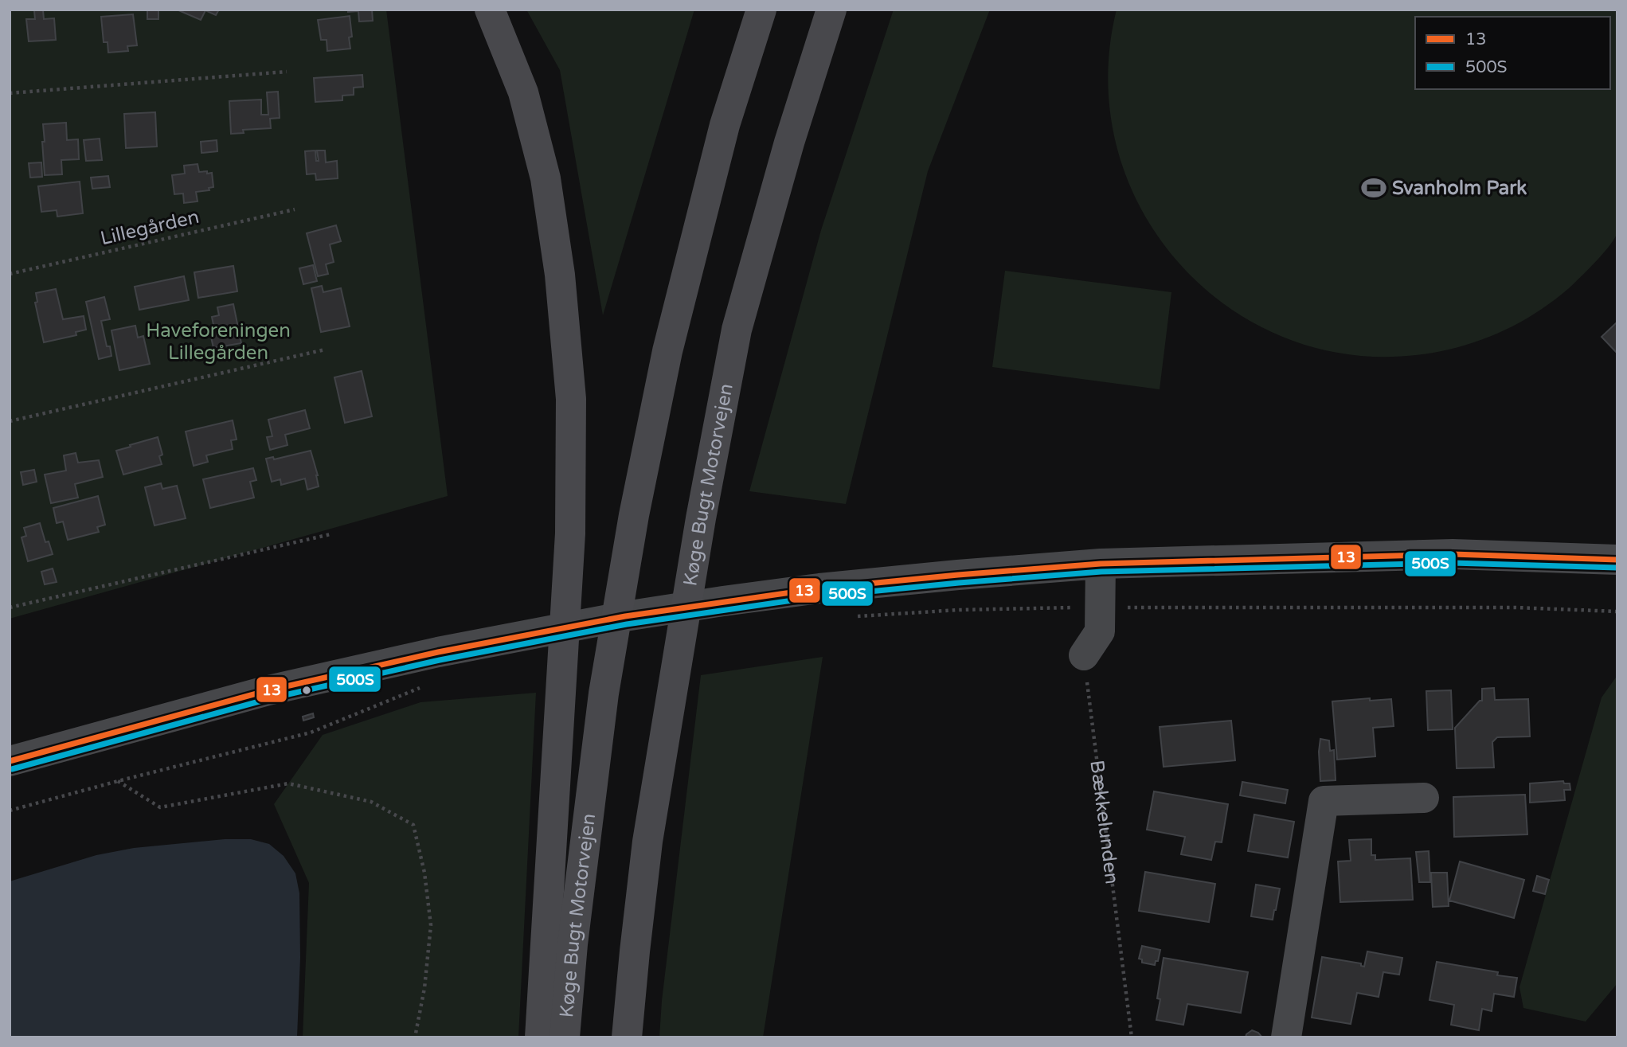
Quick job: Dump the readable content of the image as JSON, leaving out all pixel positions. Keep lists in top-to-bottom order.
{
  "streets": {
    "highway": ["Køge Bugt Motorvejen"],
    "path": ["Lillegården", "Bækkelunden"]
  },
  "parks": ["Haveforeningen Lillegården"],
  "places": {
    "sports": ["Svanholm Park"]
  },
  "lines": ["transit line 13", "transit line 500S"],
  "legend": ["13", "500S"]
}
